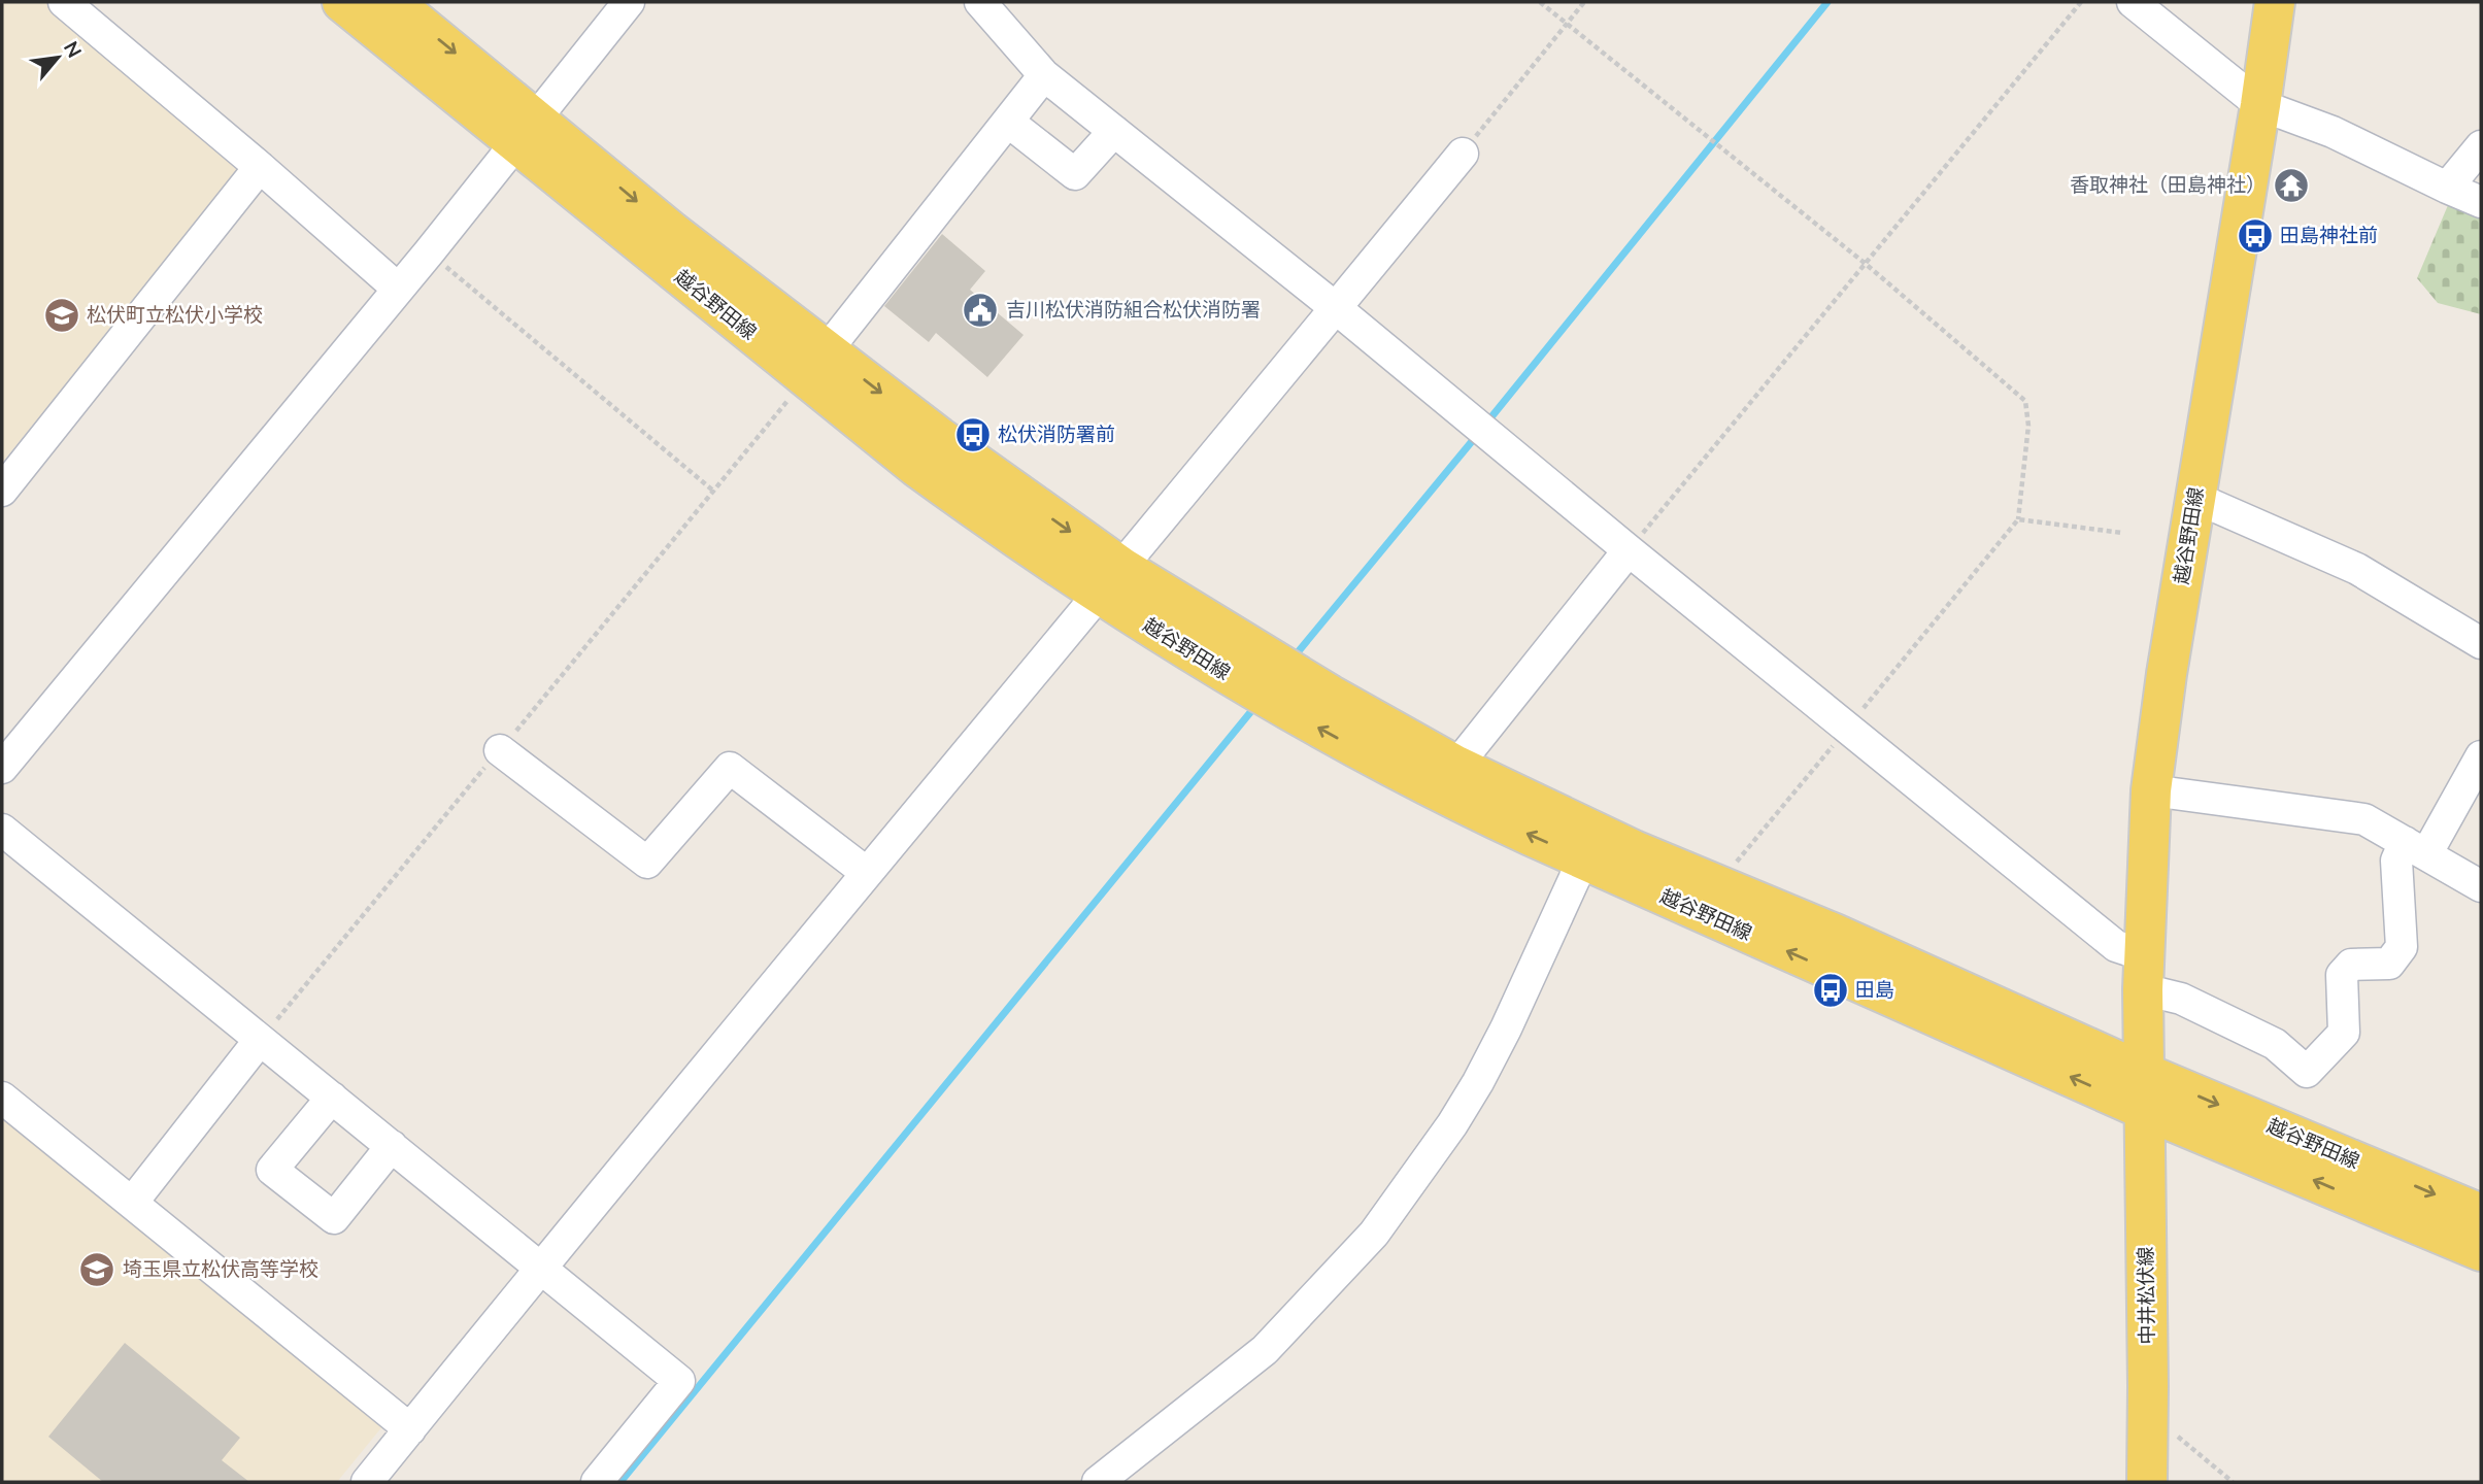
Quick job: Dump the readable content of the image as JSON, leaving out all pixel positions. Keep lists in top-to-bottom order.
{
  "streets": {
    "main road": ["越谷野田線", "中井松伏線"]
  },
  "crossings": [
    ["越谷野田線", "中井松伏線"]
  ],
  "places": {
    "temple": ["香取神社（田島神社）"],
    "bus stop": ["田島神社前", "松伏消防署前", "田島"],
    "public building": ["吉川松伏消防組合松伏消防署"],
    "school or university": ["松伏町立松伏小学校", "埼玉県立松伏高等学校"]
  },
  "north": "top right"
}
